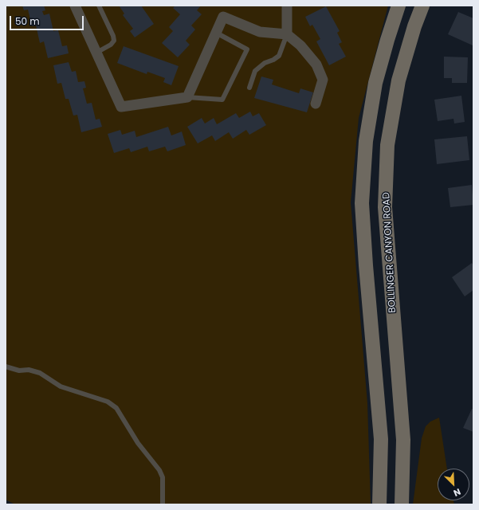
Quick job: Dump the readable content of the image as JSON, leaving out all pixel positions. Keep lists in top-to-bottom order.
{
  "streets": {
    "main road": ["BOLLINGER CANYON ROAD"]
  },
  "scale_bar": "50 m",
  "north": "bottom right"
}
